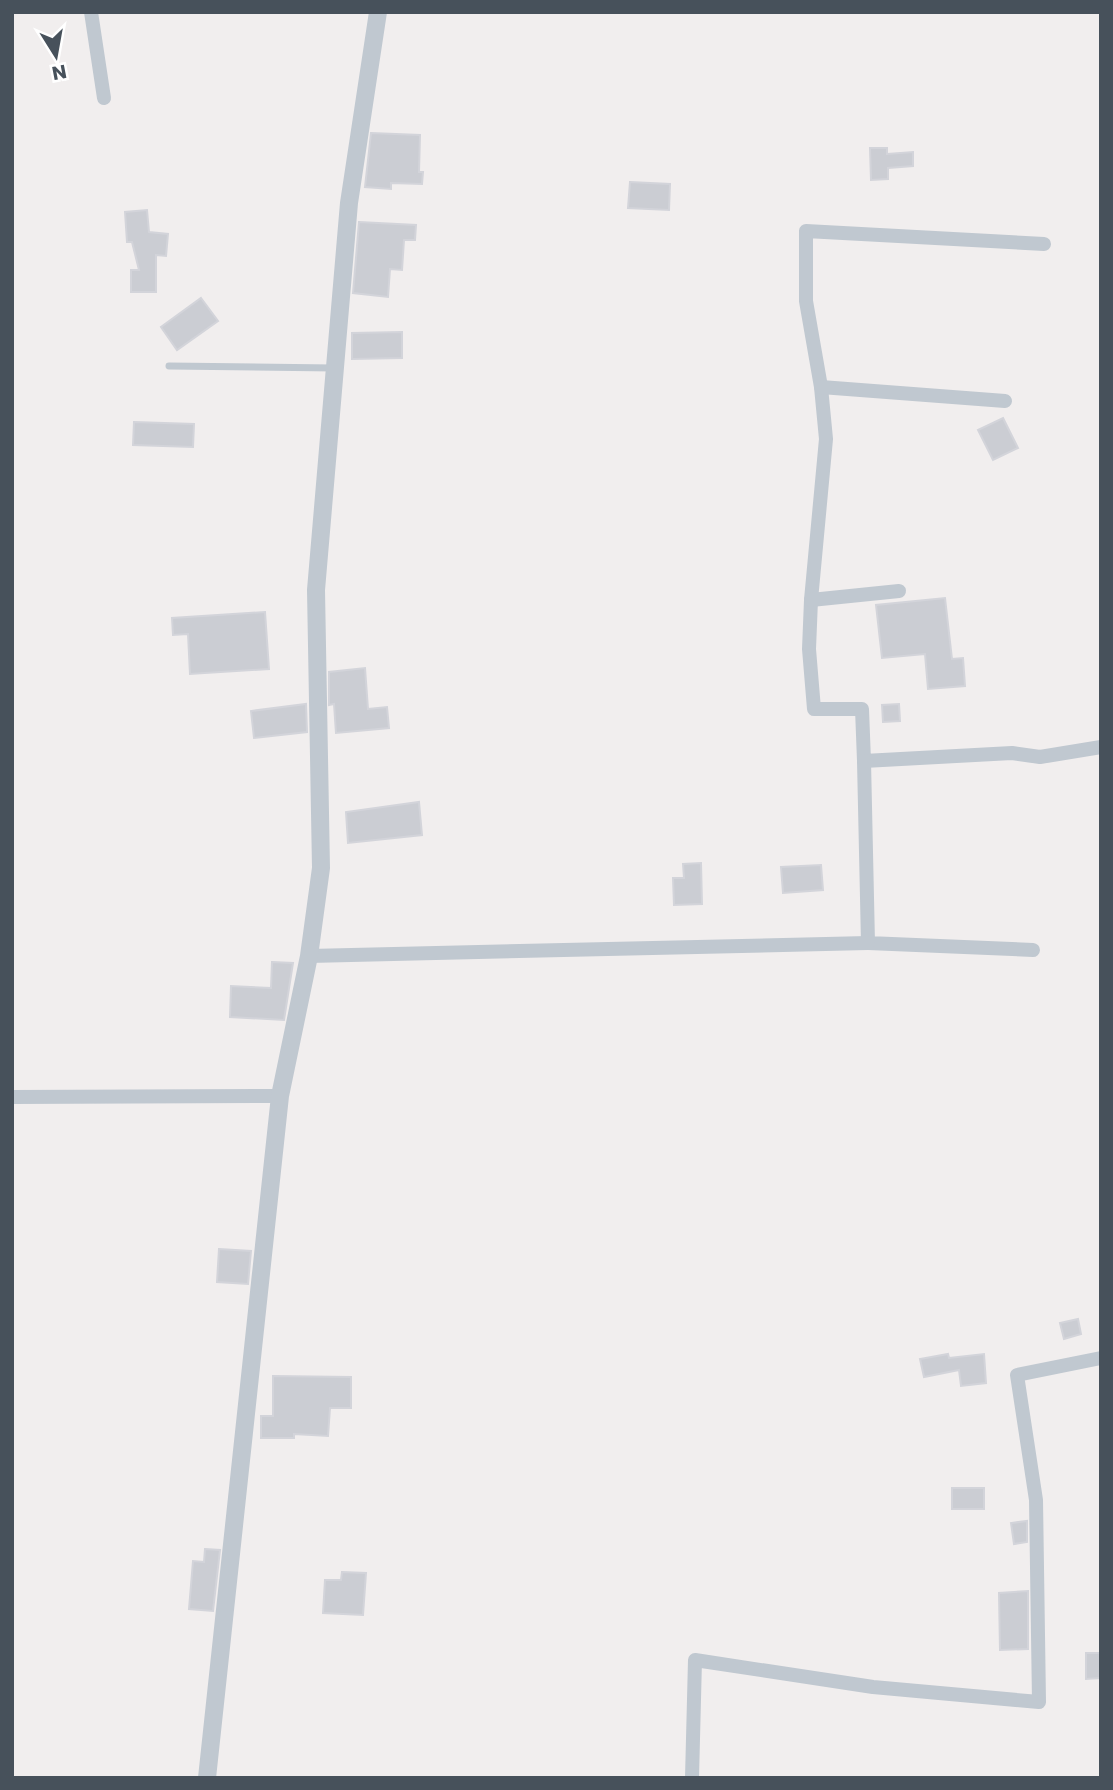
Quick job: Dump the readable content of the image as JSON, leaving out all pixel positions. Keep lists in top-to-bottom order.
{
  "north": "bottom"
}
